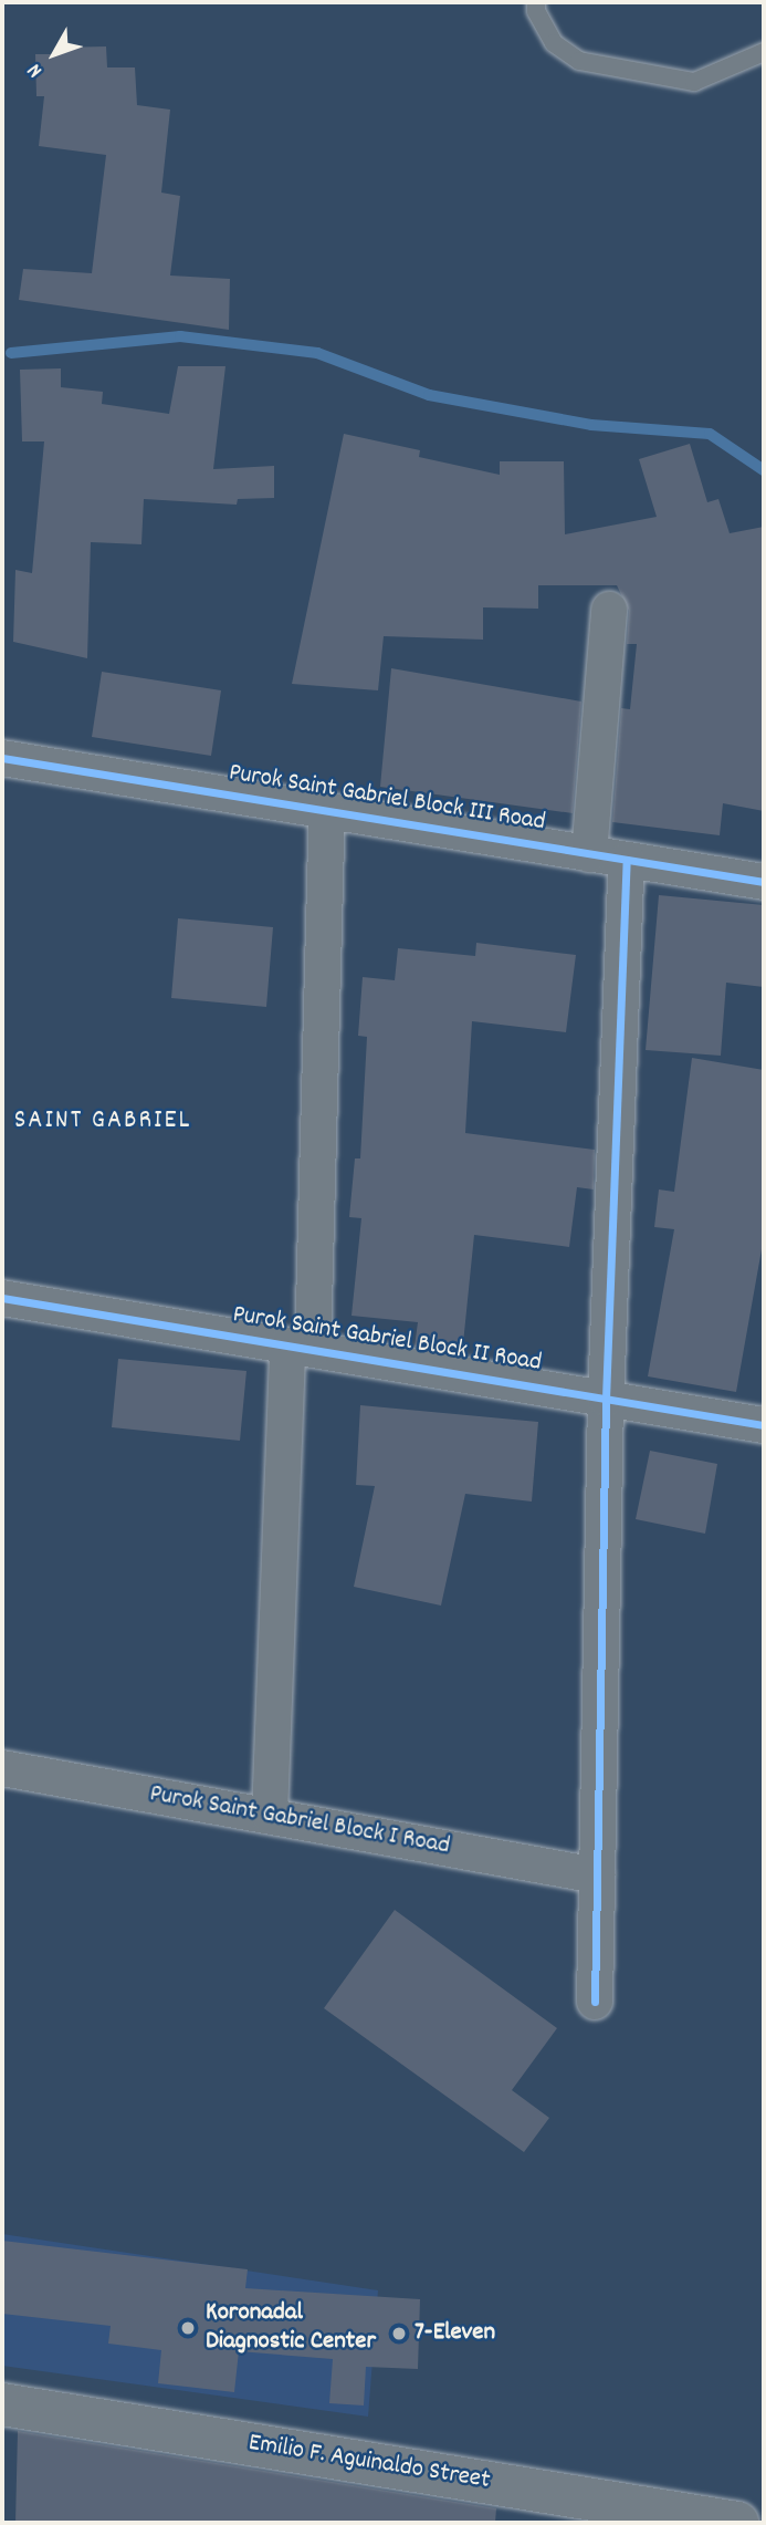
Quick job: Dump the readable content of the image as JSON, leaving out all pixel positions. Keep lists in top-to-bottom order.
{
  "streets": {
    "street": [
      "Purok Saint Gabriel Block III Road",
      "Purok Saint Gabriel Block II Road",
      "Purok Saint Gabriel Block I Road",
      "Emilio F. Aguinaldo Street"
    ]
  },
  "districts": ["SAINT GABRIEL"],
  "places": ["Koronadal Diagnostic Center", "7-Eleven"],
  "north": "bottom left"
}
